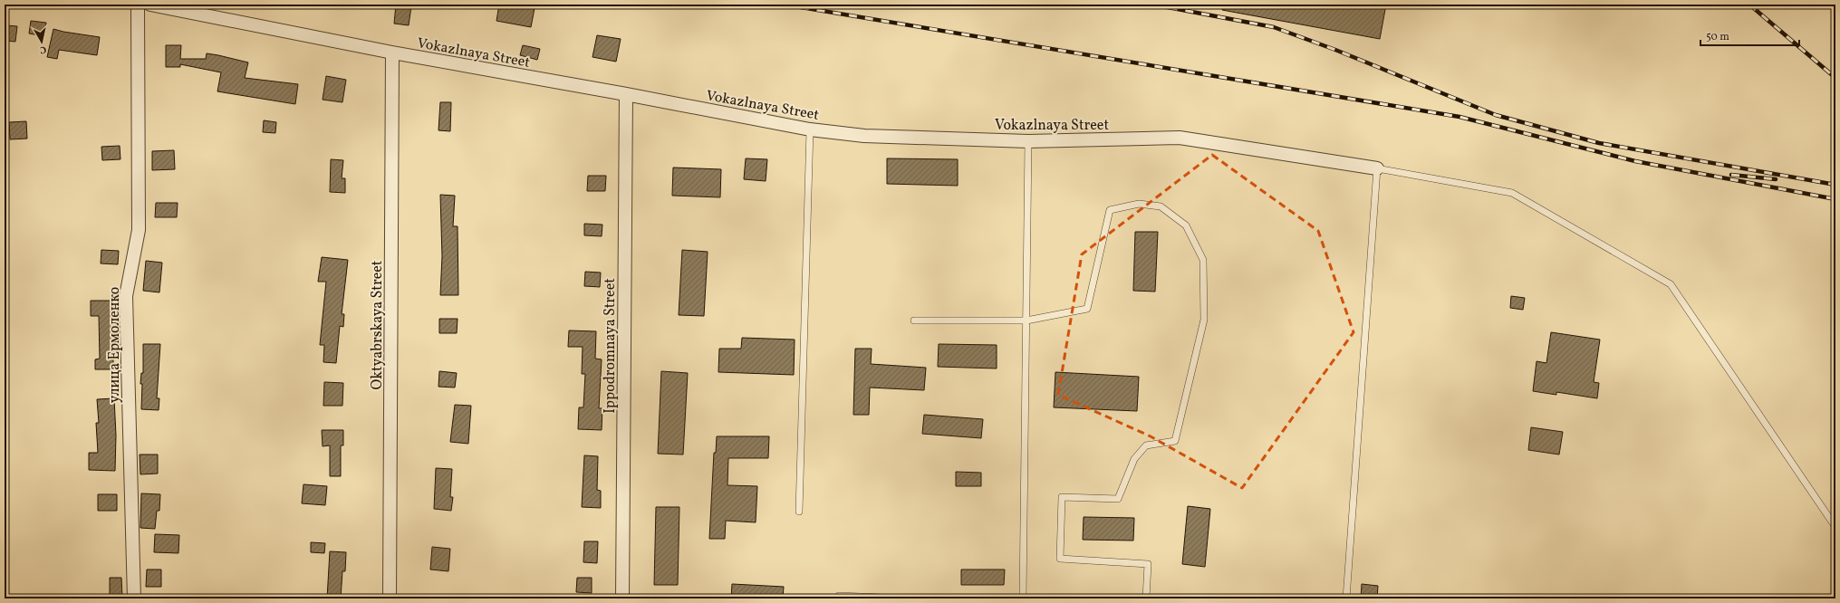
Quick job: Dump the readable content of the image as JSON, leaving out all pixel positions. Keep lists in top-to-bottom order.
{
  "streets": {
    "street": [
      "Vokazlnaya Street",
      "Oktyabrskaya Street",
      "улица Ермоленко",
      "Ippodromnaya Street"
    ]
  },
  "crossings": [
    ["Vokazlnaya Street", "Oktyabrskaya Street"],
    ["Vokazlnaya Street", "Ippodromnaya Street"]
  ],
  "scale_bar": "50 m",
  "north": "bottom"
}
